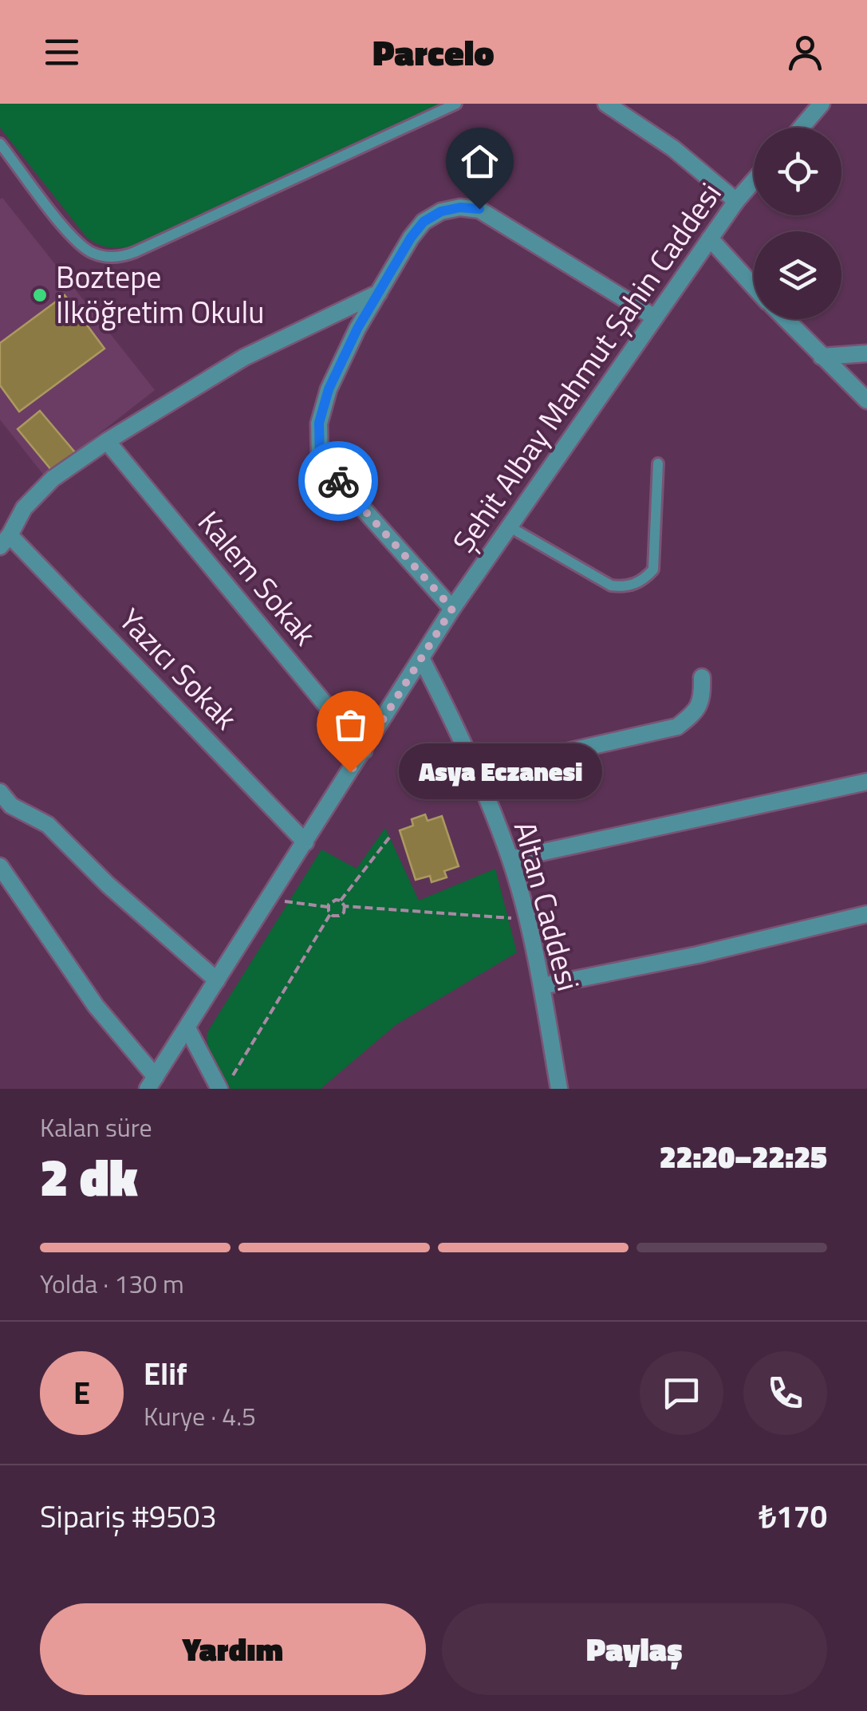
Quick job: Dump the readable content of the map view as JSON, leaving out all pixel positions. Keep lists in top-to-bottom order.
{
  "streets": {
    "street": [
      "Şehit Albay Mahmut Şahin Caddesi",
      "Kalem Sokak",
      "Yazıcı Sokak",
      "Altan Caddesi"
    ]
  },
  "crossings": [
    ["Şehit Albay Mahmut Şahin Caddesi", "Kalem Sokak"],
    ["Şehit Albay Mahmut Şahin Caddesi", "Yazıcı Sokak"],
    ["Şehit Albay Mahmut Şahin Caddesi", "Altan Caddesi"]
  ],
  "places": ["Boztepe İlköğretim Okulu", "Asya Eczanesi"],
  "page": {
    "header": "Parcelo",
    "bubble": "Asya Eczanesi",
    "heading": ["2 dk", "Kalan süre", "22:20–22:25"],
    "panel": [
      "Elif",
      "Kurye · 4.5",
      "Sipariş #9503",
      "₺170"
    ],
    "bar": "Yolda · 130 m",
    "round": "E",
    "buttons": ["Yardım", "Paylaş"]
  }
}
